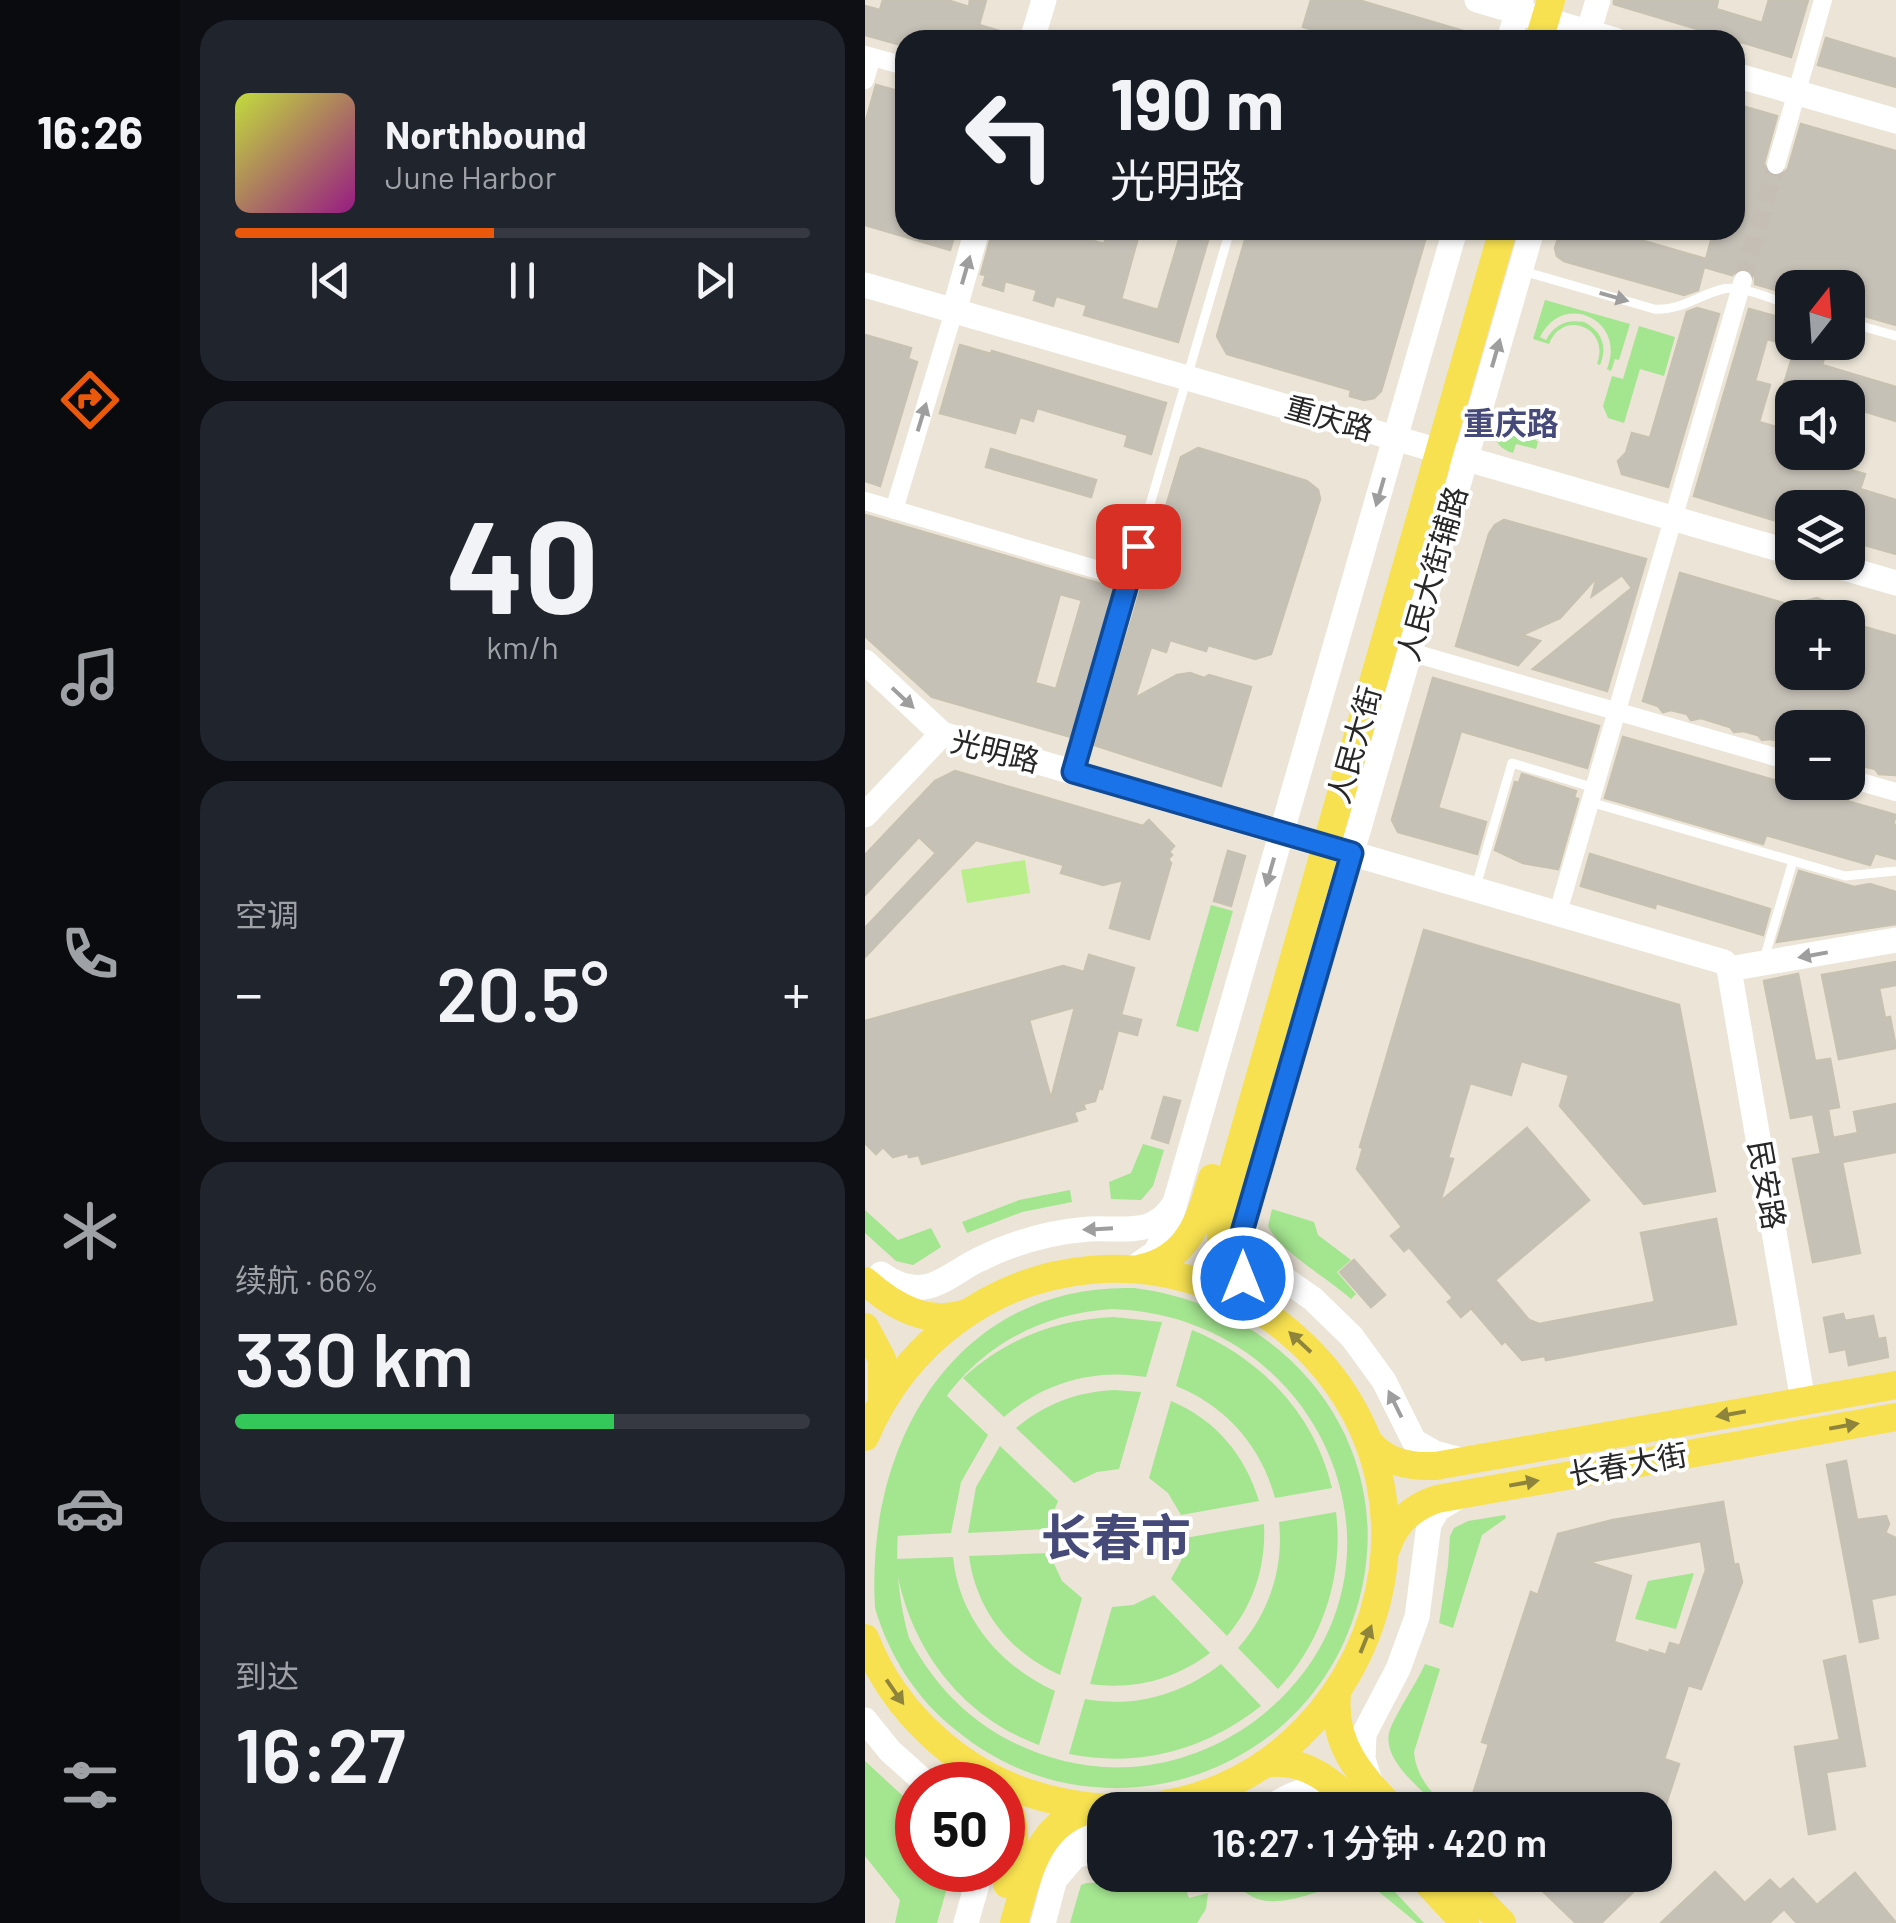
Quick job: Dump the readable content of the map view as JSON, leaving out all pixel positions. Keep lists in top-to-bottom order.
{
  "streets": {
    "main road": [
      "重庆路",
      "人民大街辅路",
      "人民大街",
      "光明路",
      "民安路",
      "长春大街"
    ]
  },
  "crossings": [
    ["重庆路", "人民大街辅路"],
    ["重庆路", "人民大街"],
    ["人民大街辅路", "人民大街"],
    ["人民大街辅路", "光明路"],
    ["人民大街", "光明路"],
    ["民安路", "长春大街"]
  ],
  "districts": ["重庆路", "长春市"],
  "north": "top",
  "page": {
    "tabs": "16:26",
    "turn": ["190 m", "光明路"],
    "song": ["Northbound", "June Harbor"],
    "map_buttons": ["+", "−"],
    "tile": [
      ["40", "km/h"],
      "空调",
      ["续航 · 66%", "330 km"],
      ["到达", "16:27"]
    ],
    "heat": ["−", "20.5°", "+"],
    "limit": "50",
    "trip": "16:27 · 1 分钟 · 420 m"
  }
}
